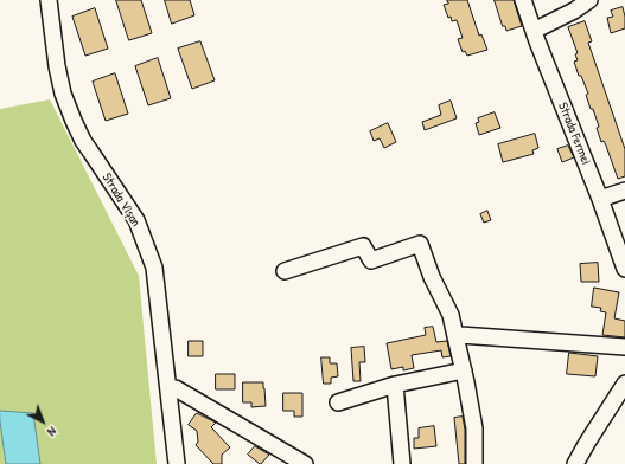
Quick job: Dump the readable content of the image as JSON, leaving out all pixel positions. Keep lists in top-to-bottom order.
{
  "streets": {
    "street": ["Strada Fermei", "Strada Vișan"]
  },
  "north": "bottom right"
}
